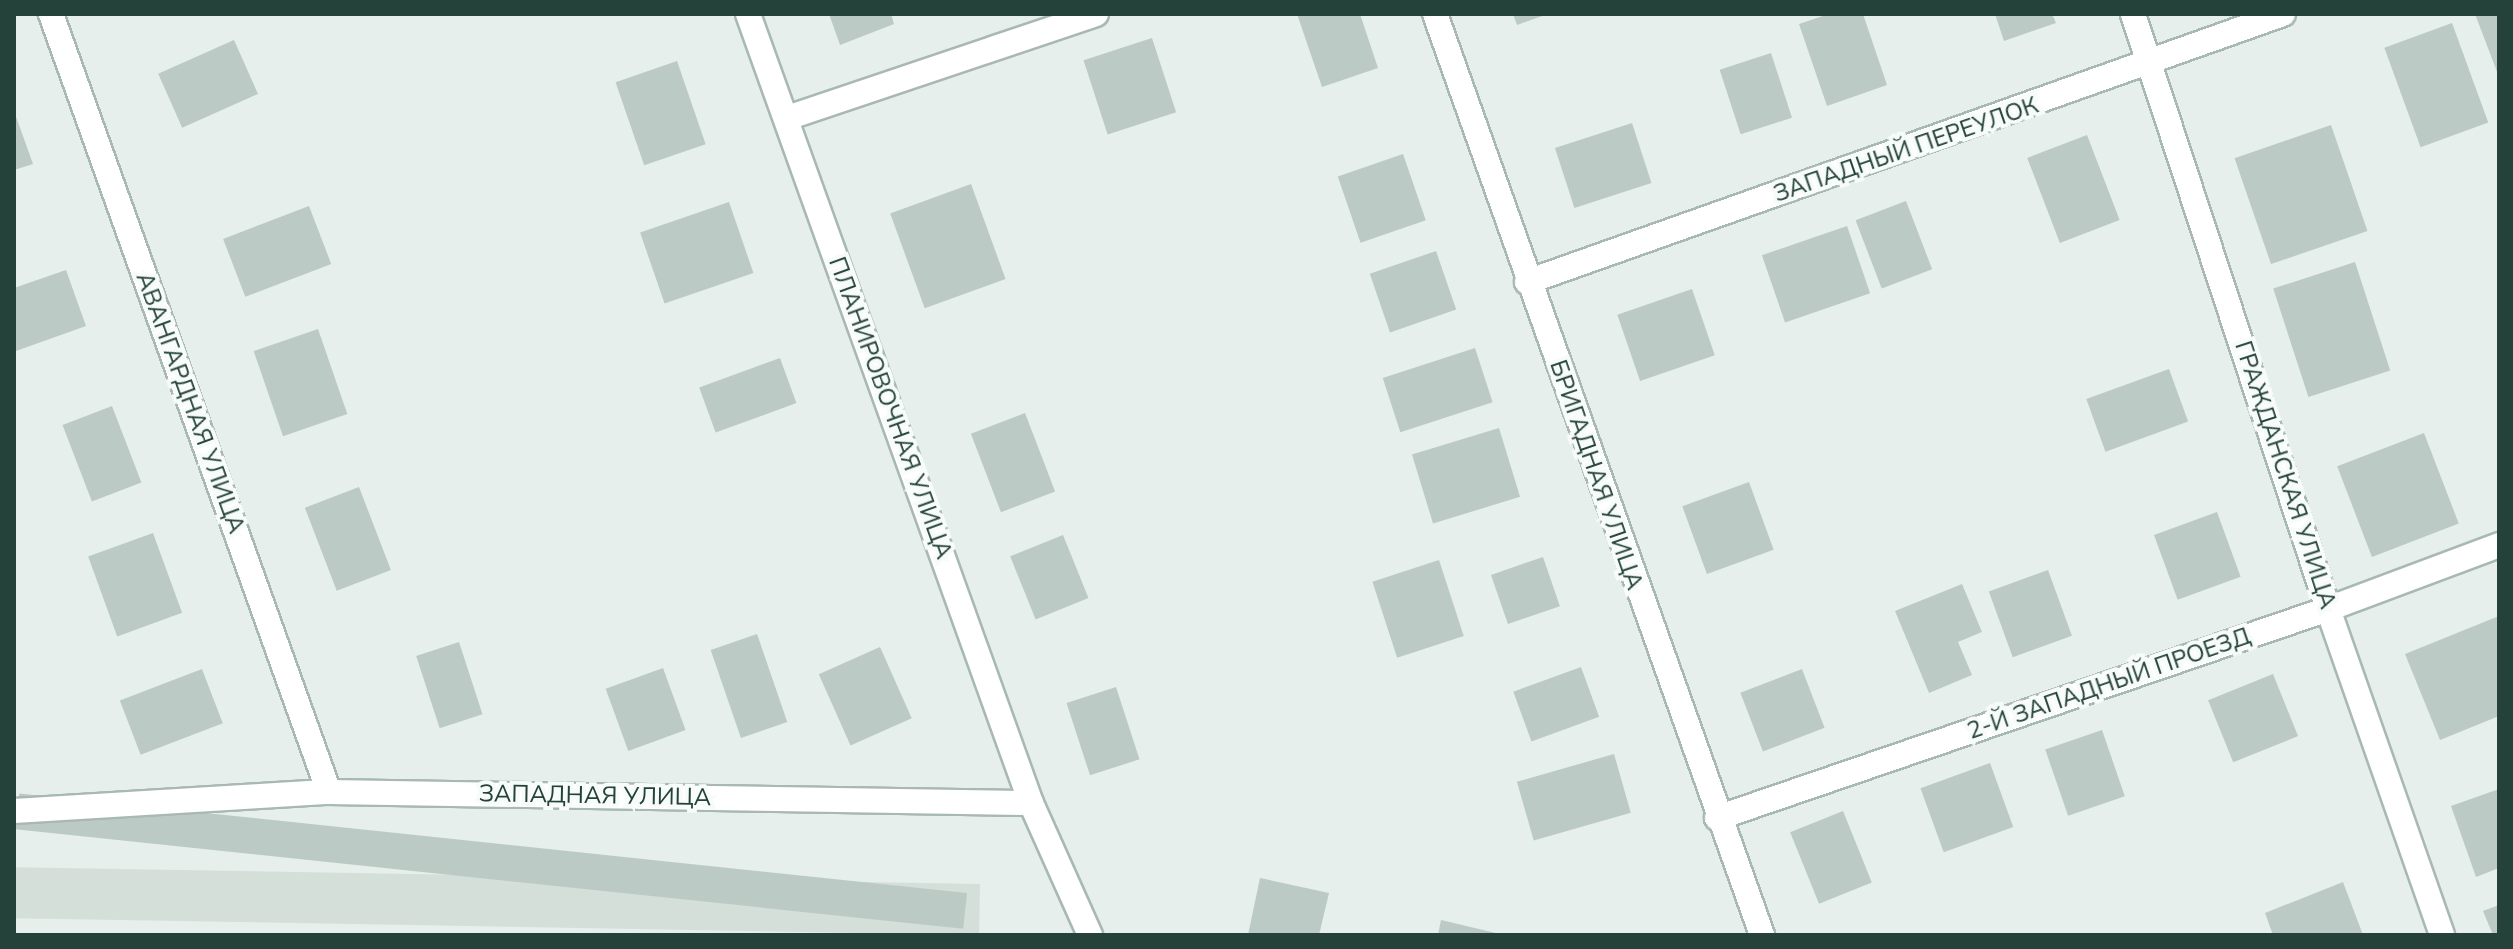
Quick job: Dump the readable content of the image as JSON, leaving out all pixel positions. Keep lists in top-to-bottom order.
{
  "streets": {
    "street": [
      "ЗАПАДНЫЙ ПЕРЕУЛОК",
      "АВАНГАРДНАЯ УЛИЦА",
      "ПЛАНИРОВОЧНАЯ УЛИЦА",
      "БРИГАДНАЯ УЛИЦА",
      "ГРАЖДАНСКАЯ УЛИЦА",
      "2-Й ЗАПАДНЫЙ ПРОЕЗД",
      "ЗАПАДНАЯ УЛИЦА"
    ]
  },
  "crossings": [
    ["ЗАПАДНЫЙ ПЕРЕУЛОК", "БРИГАДНАЯ УЛИЦА"],
    ["ЗАПАДНЫЙ ПЕРЕУЛОК", "ГРАЖДАНСКАЯ УЛИЦА"],
    ["АВАНГАРДНАЯ УЛИЦА", "ЗАПАДНАЯ УЛИЦА"],
    ["ПЛАНИРОВОЧНАЯ УЛИЦА", "ЗАПАДНАЯ УЛИЦА"],
    ["БРИГАДНАЯ УЛИЦА", "2-Й ЗАПАДНЫЙ ПРОЕЗД"],
    ["ГРАЖДАНСКАЯ УЛИЦА", "2-Й ЗАПАДНЫЙ ПРОЕЗД"]
  ]
}
